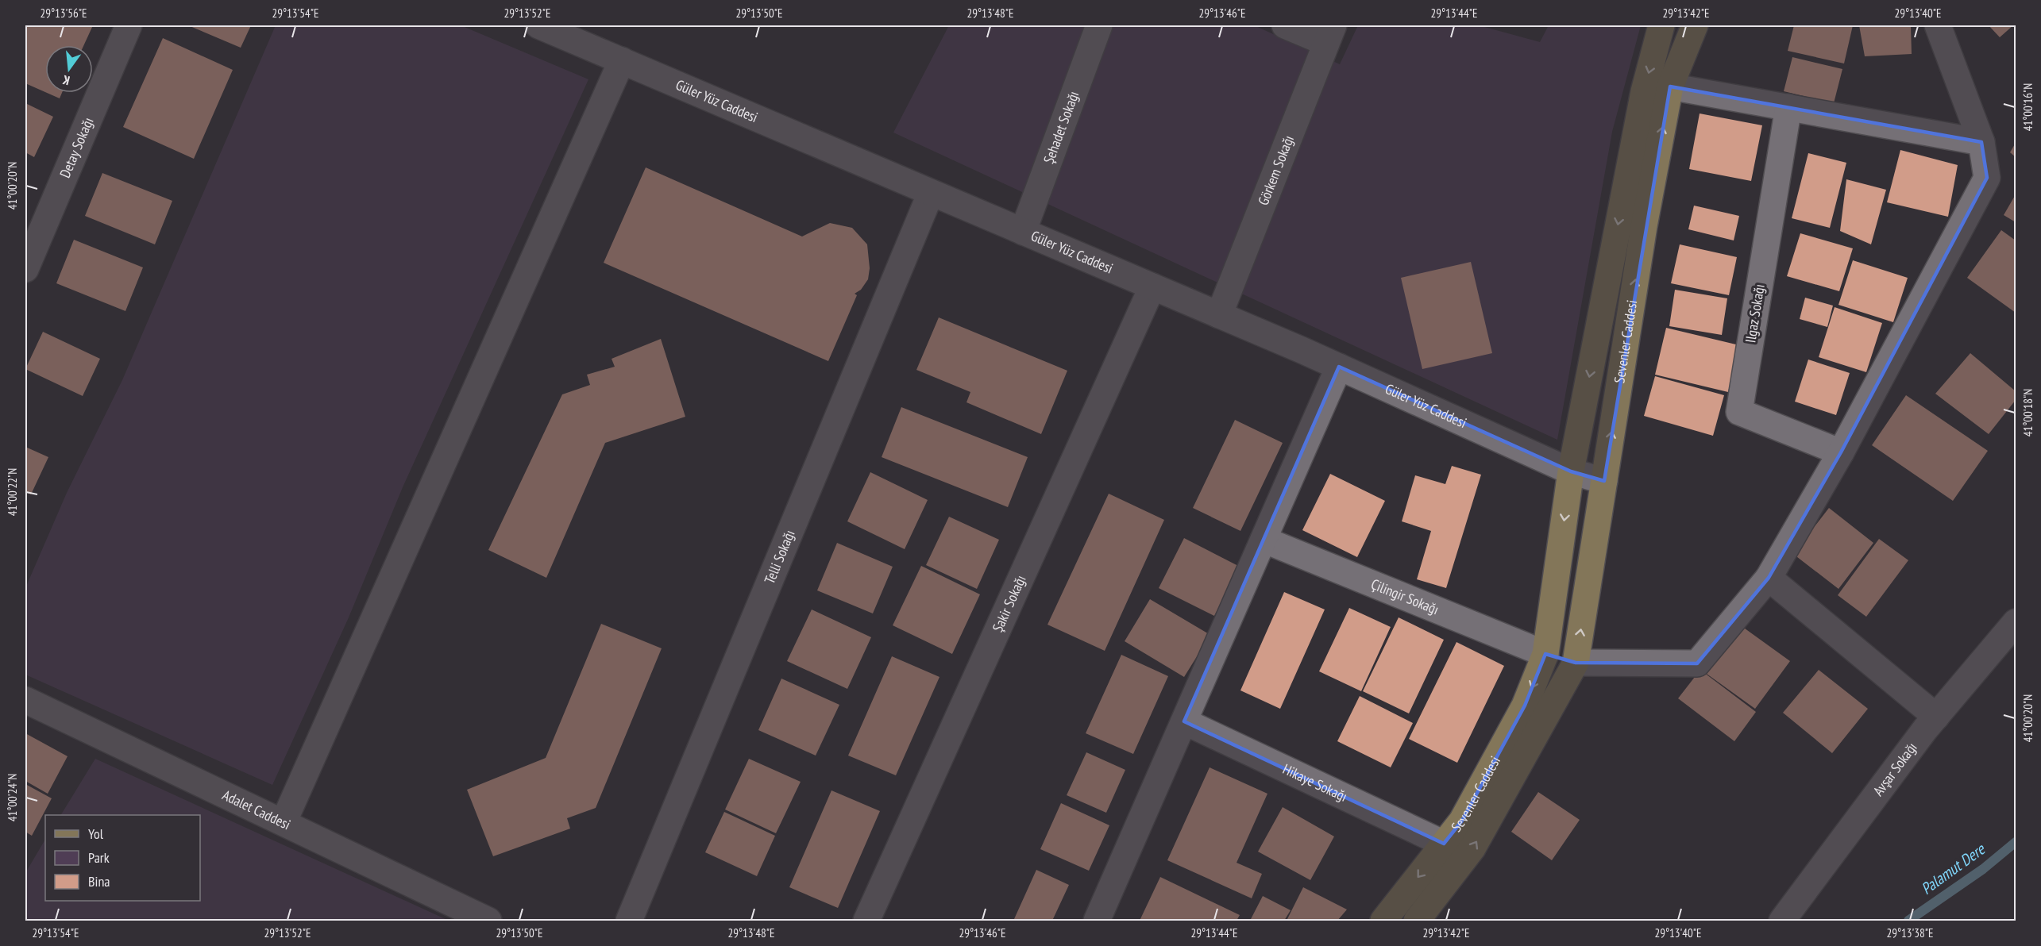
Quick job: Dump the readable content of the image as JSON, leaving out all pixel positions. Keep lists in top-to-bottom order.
{
  "streets": {
    "main road": ["Sevenler Caddesi"],
    "street": [
      "Güler Yüz Caddesi",
      "Şehadet Sokağı",
      "Detay Sokağı",
      "Görkem Sokağı",
      "Ilgaz Sokağı",
      "Telli Sokağı",
      "Çilingir Sokağı",
      "Şakir Sokağı",
      "Avşar Sokağı",
      "Hikaye Sokağı",
      "Adalet Caddesi"
    ]
  },
  "crossings": [
    ["Güler Yüz Caddesi", "Şehadet Sokağı"],
    ["Güler Yüz Caddesi", "Görkem Sokağı"],
    ["Güler Yüz Caddesi", "Sevenler Caddesi"],
    ["Güler Yüz Caddesi", "Telli Sokağı"],
    ["Güler Yüz Caddesi", "Şakir Sokağı"],
    ["Sevenler Caddesi", "Çilingir Sokağı"],
    ["Sevenler Caddesi", "Hikaye Sokağı"]
  ],
  "water": ["Palamut Dere"],
  "legend": ["Yol", "Park", "Bina"],
  "north": "bottom",
  "coordinates": [
    "29°13'56\"E",
    "29°13'54\"E",
    "29°13'52\"E",
    "29°13'50\"E",
    "29°13'48\"E",
    "29°13'46\"E",
    "29°13'44\"E",
    "29°13'42\"E",
    "29°13'40\"E",
    "41°00'16\"N",
    "41°00'20\"N",
    "41°00'18\"N",
    "41°00'22\"N",
    "41°00'24\"N",
    "29°13'38\"E"
  ]
}
